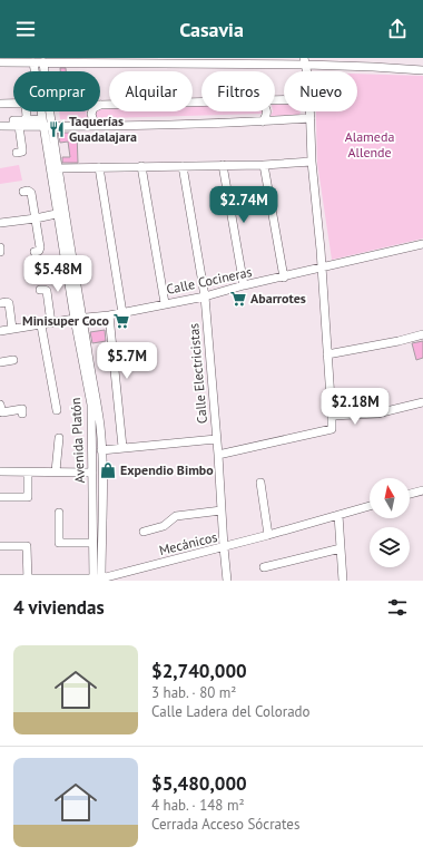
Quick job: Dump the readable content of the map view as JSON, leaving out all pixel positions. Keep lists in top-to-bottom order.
{
  "streets": {
    "street": [
      "Calle Cocineras",
      "Calle Electricistas",
      "Avenida Platón",
      "Mecánicos"
    ]
  },
  "crossings": [
    ["Calle Cocineras", "Calle Electricistas"],
    ["Calle Cocineras", "Avenida Platón"],
    ["Calle Electricistas", "Mecánicos"],
    ["Avenida Platón", "Mecánicos"]
  ],
  "parks": ["Alameda Allende"],
  "places": {
    "restaurant": ["Taquerías Guadalajara"],
    "supermarket": ["Abarrotes", "Minisuper Coco"],
    "shop": ["Expendio Bimbo"]
  },
  "north": "top",
  "page": {
    "header": "Casavia",
    "chip": [
      "Comprar",
      "Alquilar",
      "Filtros",
      "Nuevo"
    ],
    "price": [
      "$2.74M",
      "$5.48M",
      "$5.7M",
      "$2.18M"
    ],
    "heading": "4 viviendas",
    "list": [
      {
        "name": "$2,740,000",
        "note": "3 hab. · 80 m² · Calle Ladera del Colorado"
      },
      {
        "name": "$5,480,000",
        "note": "4 hab. · 148 m² · Cerrada Acceso Sócrates"
      }
    ]
  }
}
